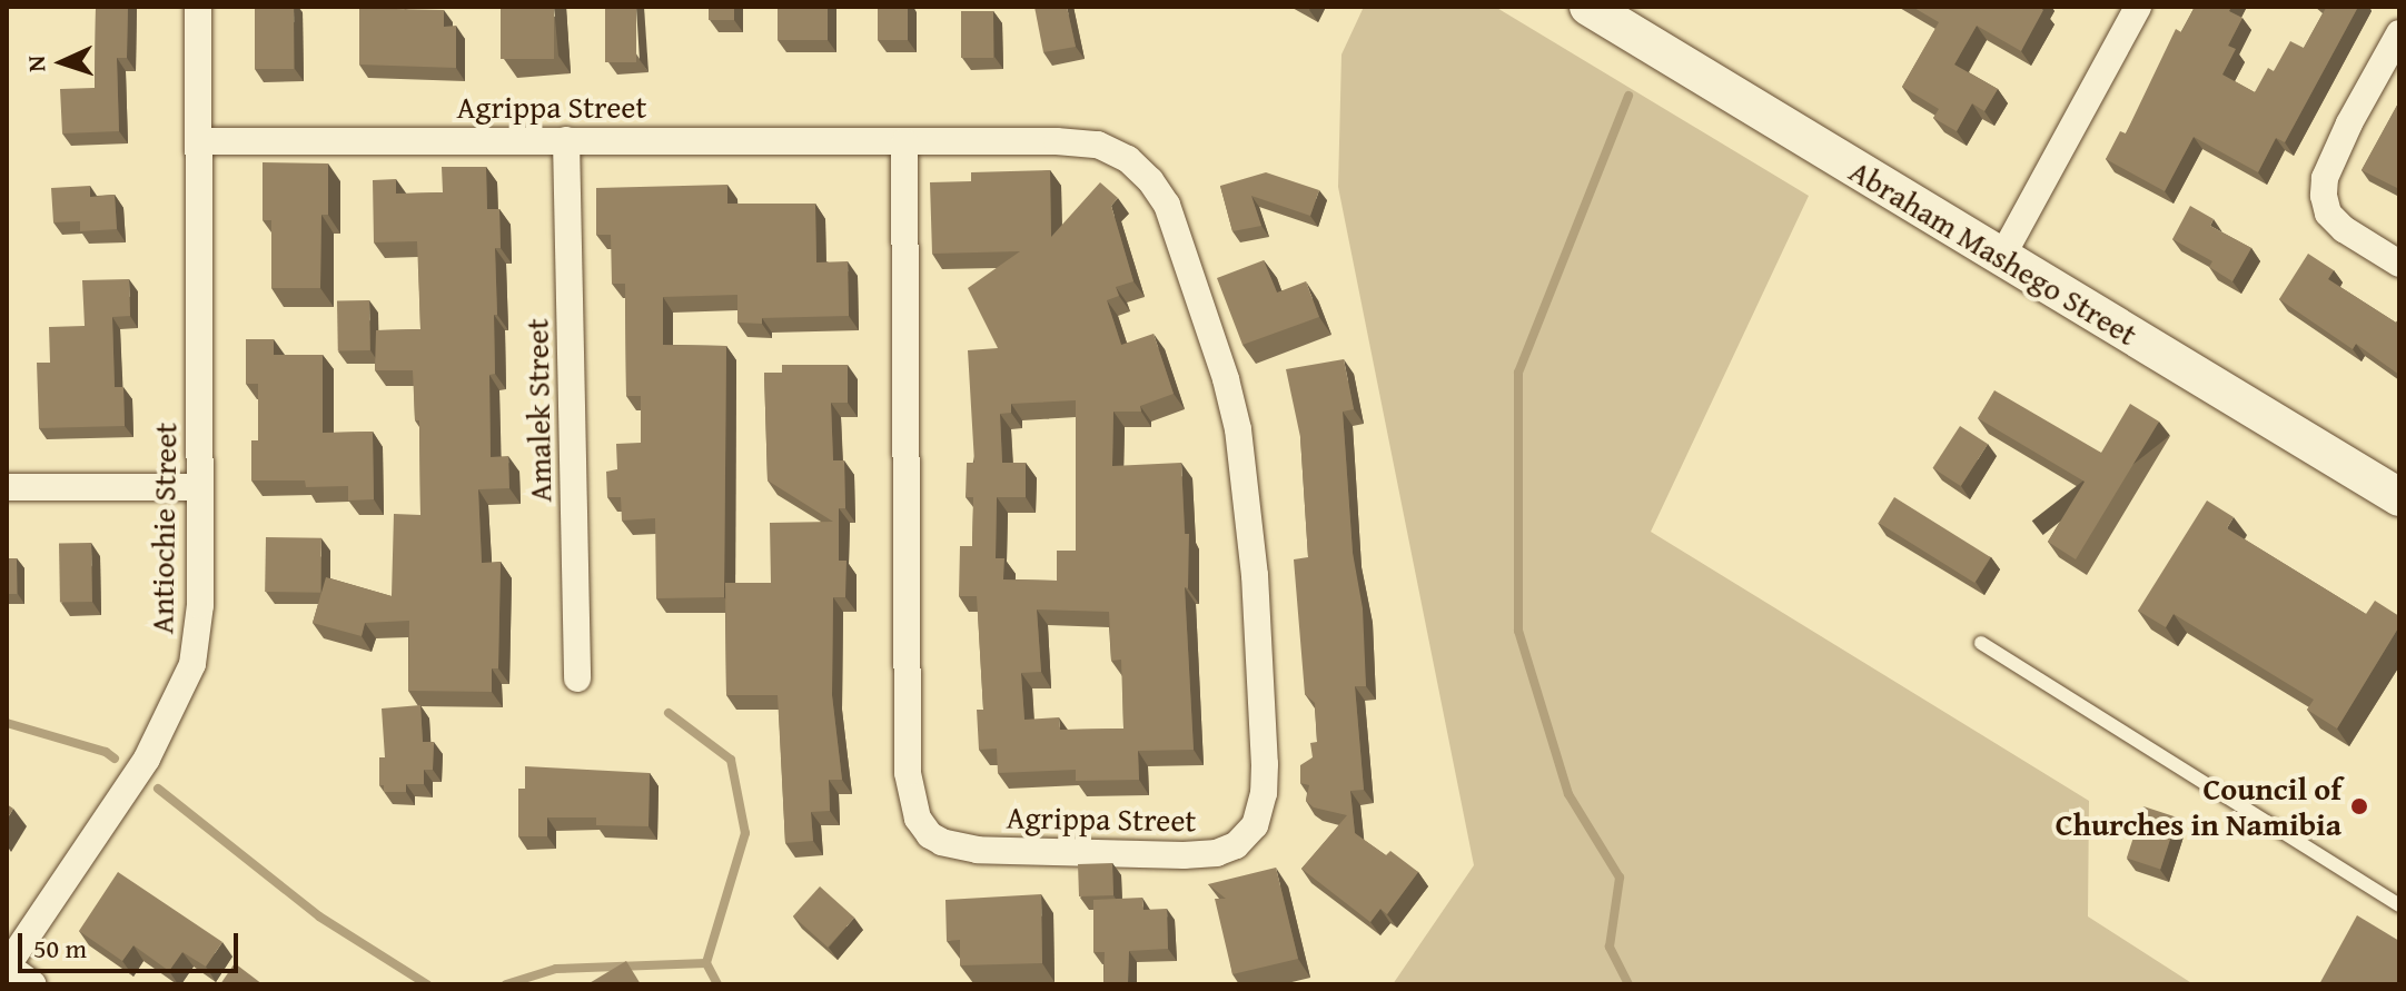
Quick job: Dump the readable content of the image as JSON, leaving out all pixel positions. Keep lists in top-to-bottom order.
{
  "streets": {
    "main road": ["Abraham Mashego Street"],
    "street": ["Agrippa Street", "Amalek Street", "Antiochie Street"]
  },
  "crossings": [
    ["Agrippa Street", "Amalek Street"],
    ["Agrippa Street", "Antiochie Street"]
  ],
  "places": ["Council of Churches in Namibia"],
  "scale_bar": "50 m",
  "north": "left"
}
